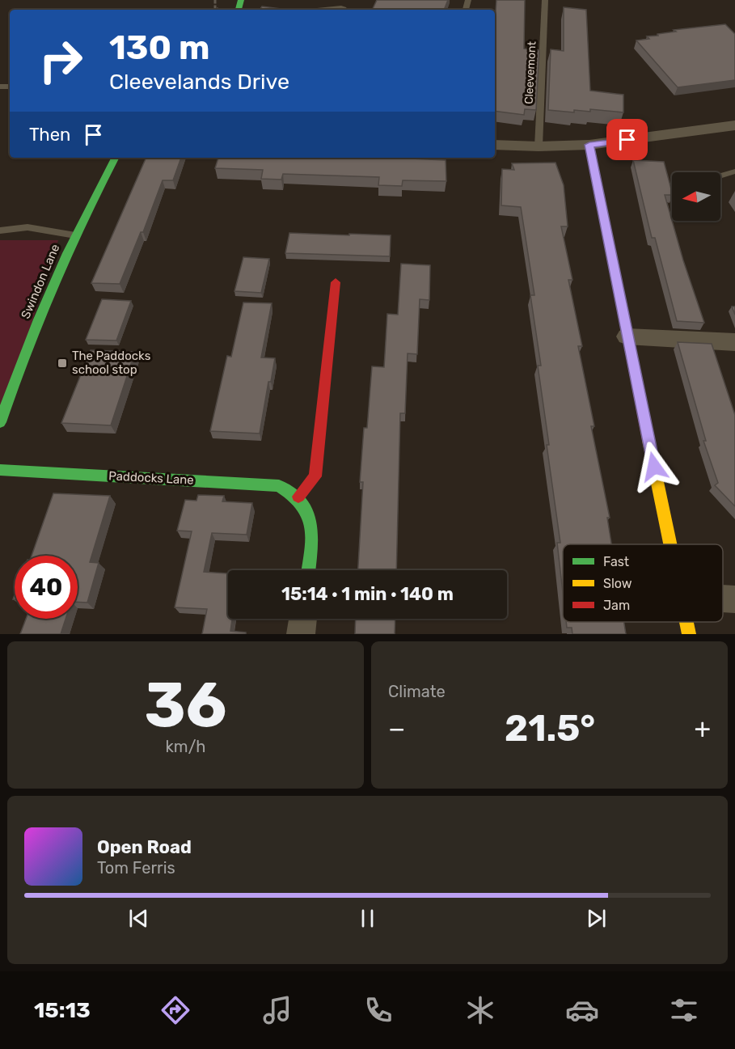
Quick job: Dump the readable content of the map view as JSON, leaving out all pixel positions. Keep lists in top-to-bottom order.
{
  "streets": {
    "street": ["Swindon Lane", "Paddocks Lane"],
    "lane": ["Cleevemont"]
  },
  "places": {
    "transit": ["The Paddocks school stop"]
  },
  "legend": ["Fast", "Slow", "Jam"],
  "north": "left",
  "page": {
    "turn": ["130 m", "Cleevelands Drive"],
    "then": "Then",
    "limit": "40",
    "trip": "15:14 · 1 min · 140 m",
    "tile": [
      ["36", "km/h"],
      "Climate"
    ],
    "heat": ["−", "21.5°", "+"],
    "song": ["Open Road", "Tom Ferris"],
    "tabs": "15:13"
  }
}
